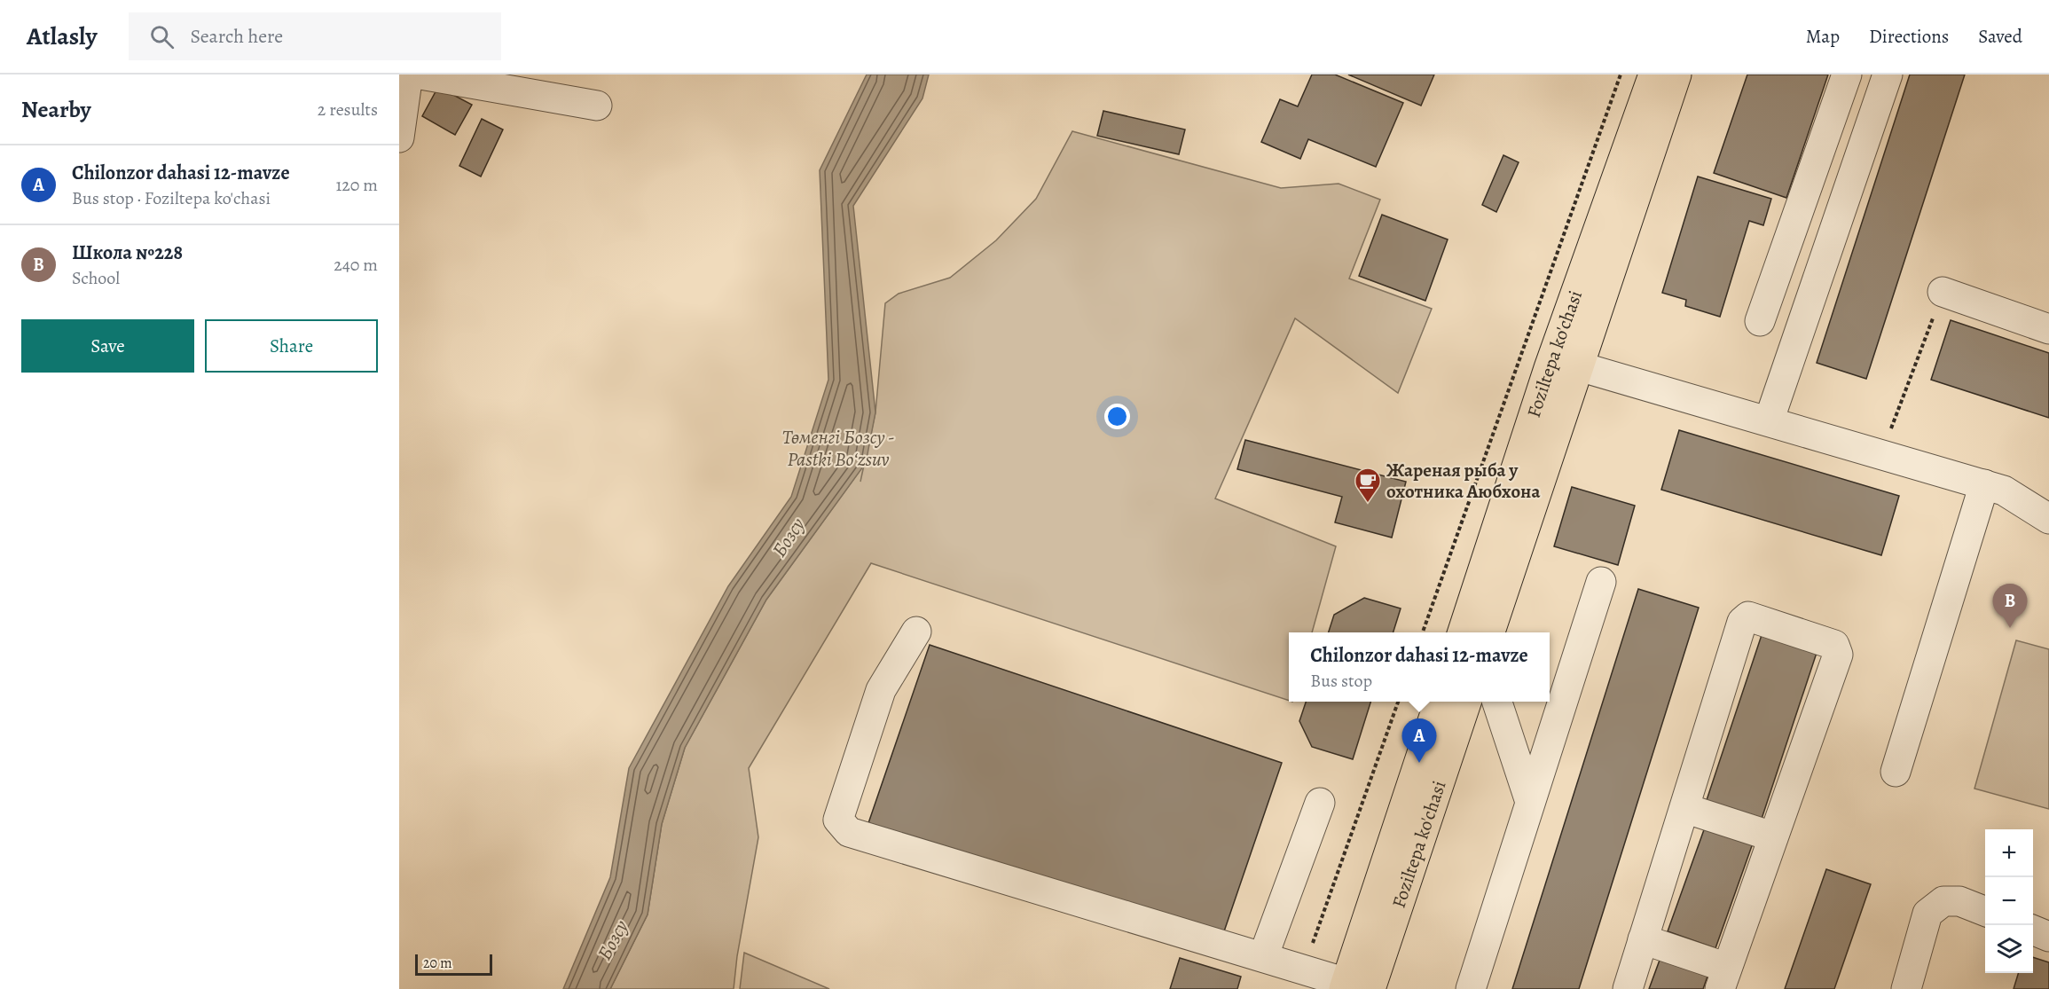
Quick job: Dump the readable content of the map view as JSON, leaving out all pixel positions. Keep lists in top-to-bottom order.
{
  "streets": {
    "main road": ["Foziltepa ko'chasi"]
  },
  "water": ["Төменгі Бозсу - Pastki Boʻzsuv", "Бозсу"],
  "places": {
    "cafe": ["Жареная рыба у охотника Аюбхона"]
  },
  "scale_bar": "20 m",
  "page": {
    "header": "Atlasly",
    "search": "Search here",
    "nav": ["Map", "Directions", "Saved"],
    "heading": ["Nearby", "2 results"],
    "list": [
      {
        "mark": "A",
        "name": "Chilonzor dahasi 12-mavze",
        "note": "Bus stop · Foziltepa ko'chasi",
        "value": "120 m"
      },
      {
        "mark": "B",
        "name": "Школа №228",
        "note": "School",
        "value": "240 m"
      }
    ],
    "buttons": ["Save", "Share"],
    "pins": ["B", "A"],
    "popup": ["Chilonzor dahasi 12-mavze", "Bus stop"],
    "map_buttons": ["+", "−"],
    "scale": "20 m"
  }
}
